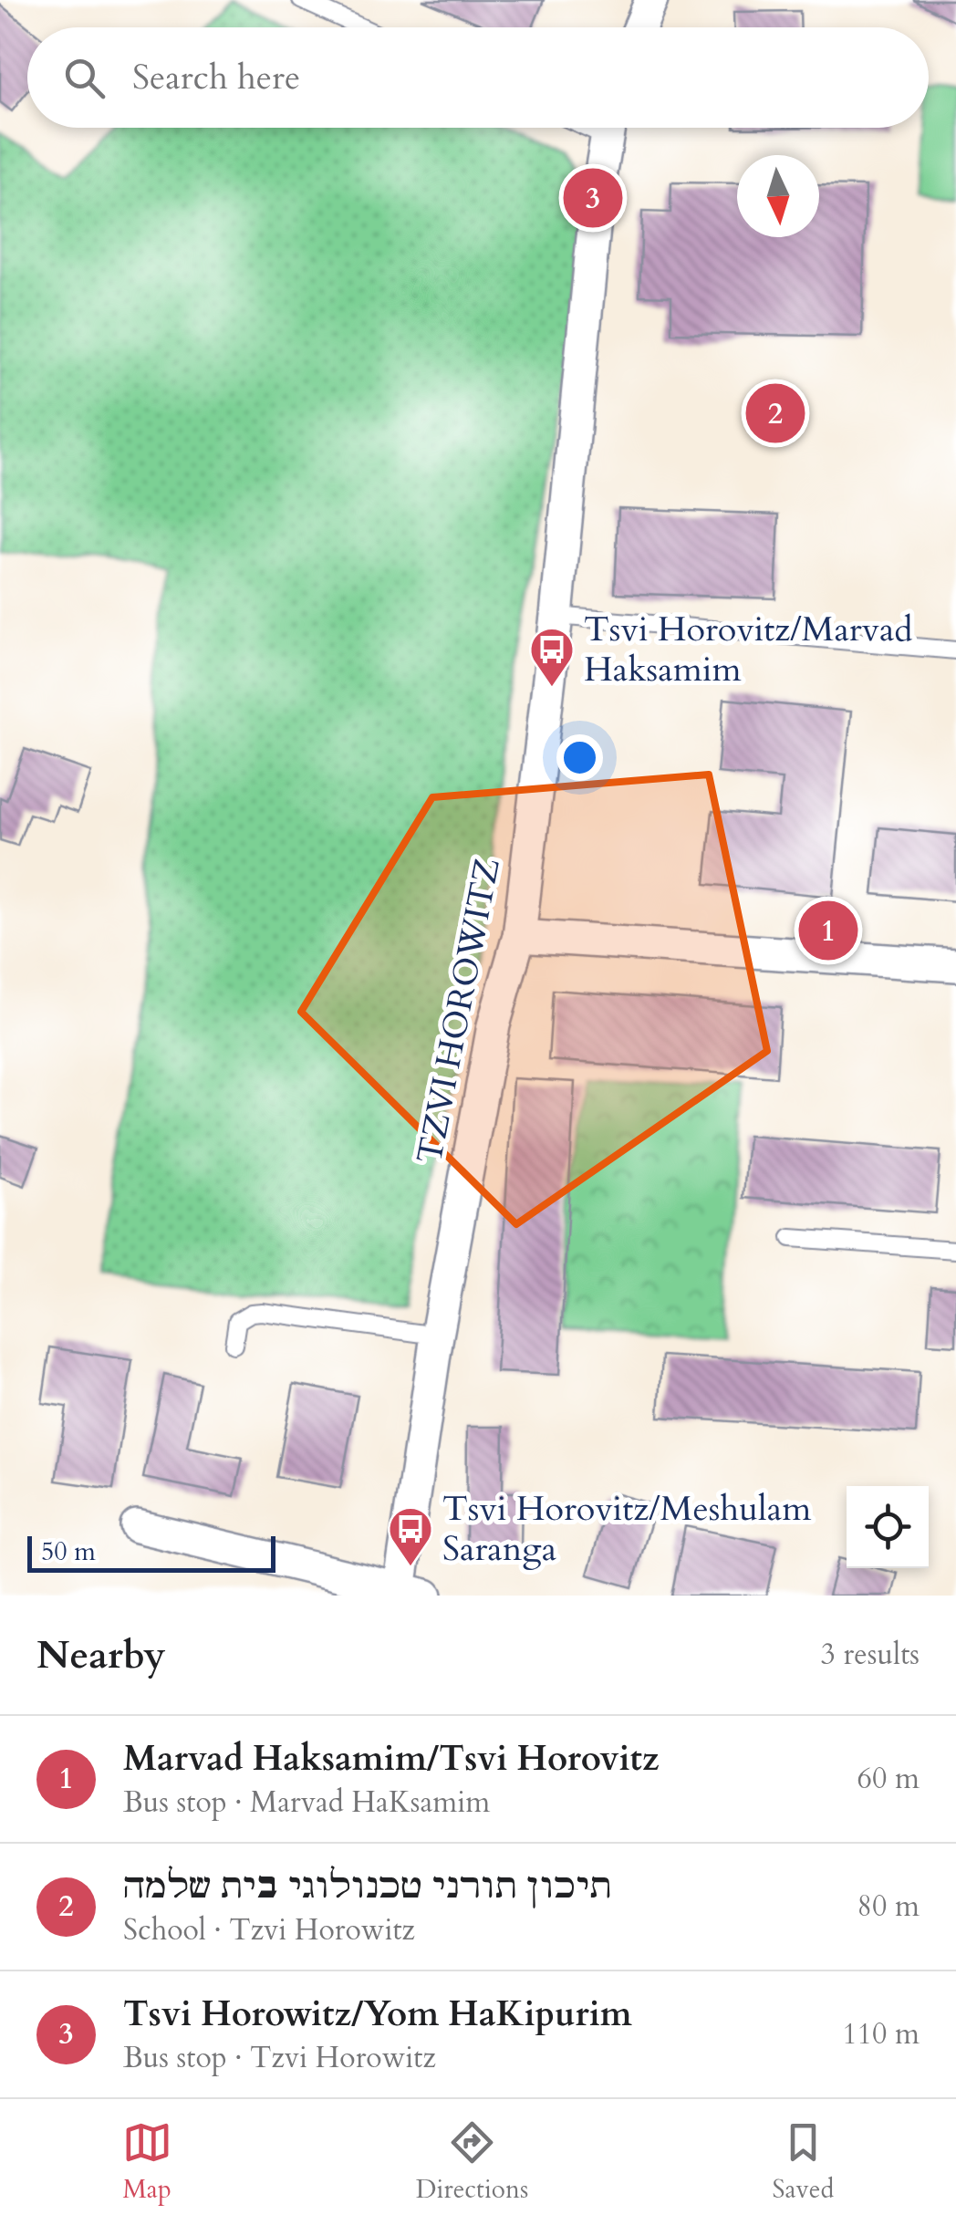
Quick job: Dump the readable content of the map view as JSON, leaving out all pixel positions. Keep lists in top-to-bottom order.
{
  "streets": {
    "street": ["TZVI HOROWITZ"]
  },
  "places": {
    "bus stop": ["Tsvi Horovitz/Marvad Haksamim", "Tsvi Horovitz/Meshulam Saranga"]
  },
  "scale_bar": "50 m",
  "north": "bottom",
  "page": {
    "search": "Search here",
    "pins": ["3", "2", "1"],
    "scale": "50 m",
    "heading": ["Nearby", "3 results"],
    "list": [
      {
        "mark": "1",
        "name": "Marvad Haksamim/Tsvi Horovitz",
        "note": "Bus stop · Marvad HaKsamim",
        "value": "60 m"
      },
      {
        "mark": "2",
        "name": "תיכון תורני טכנולוגי בית שלמה",
        "note": "School · Tzvi Horowitz",
        "value": "80 m"
      },
      {
        "mark": "3",
        "name": "Tsvi Horowitz/Yom HaKipurim",
        "note": "Bus stop · Tzvi Horowitz",
        "value": "110 m"
      }
    ],
    "nav": ["Map", "Directions", "Saved"]
  }
}
